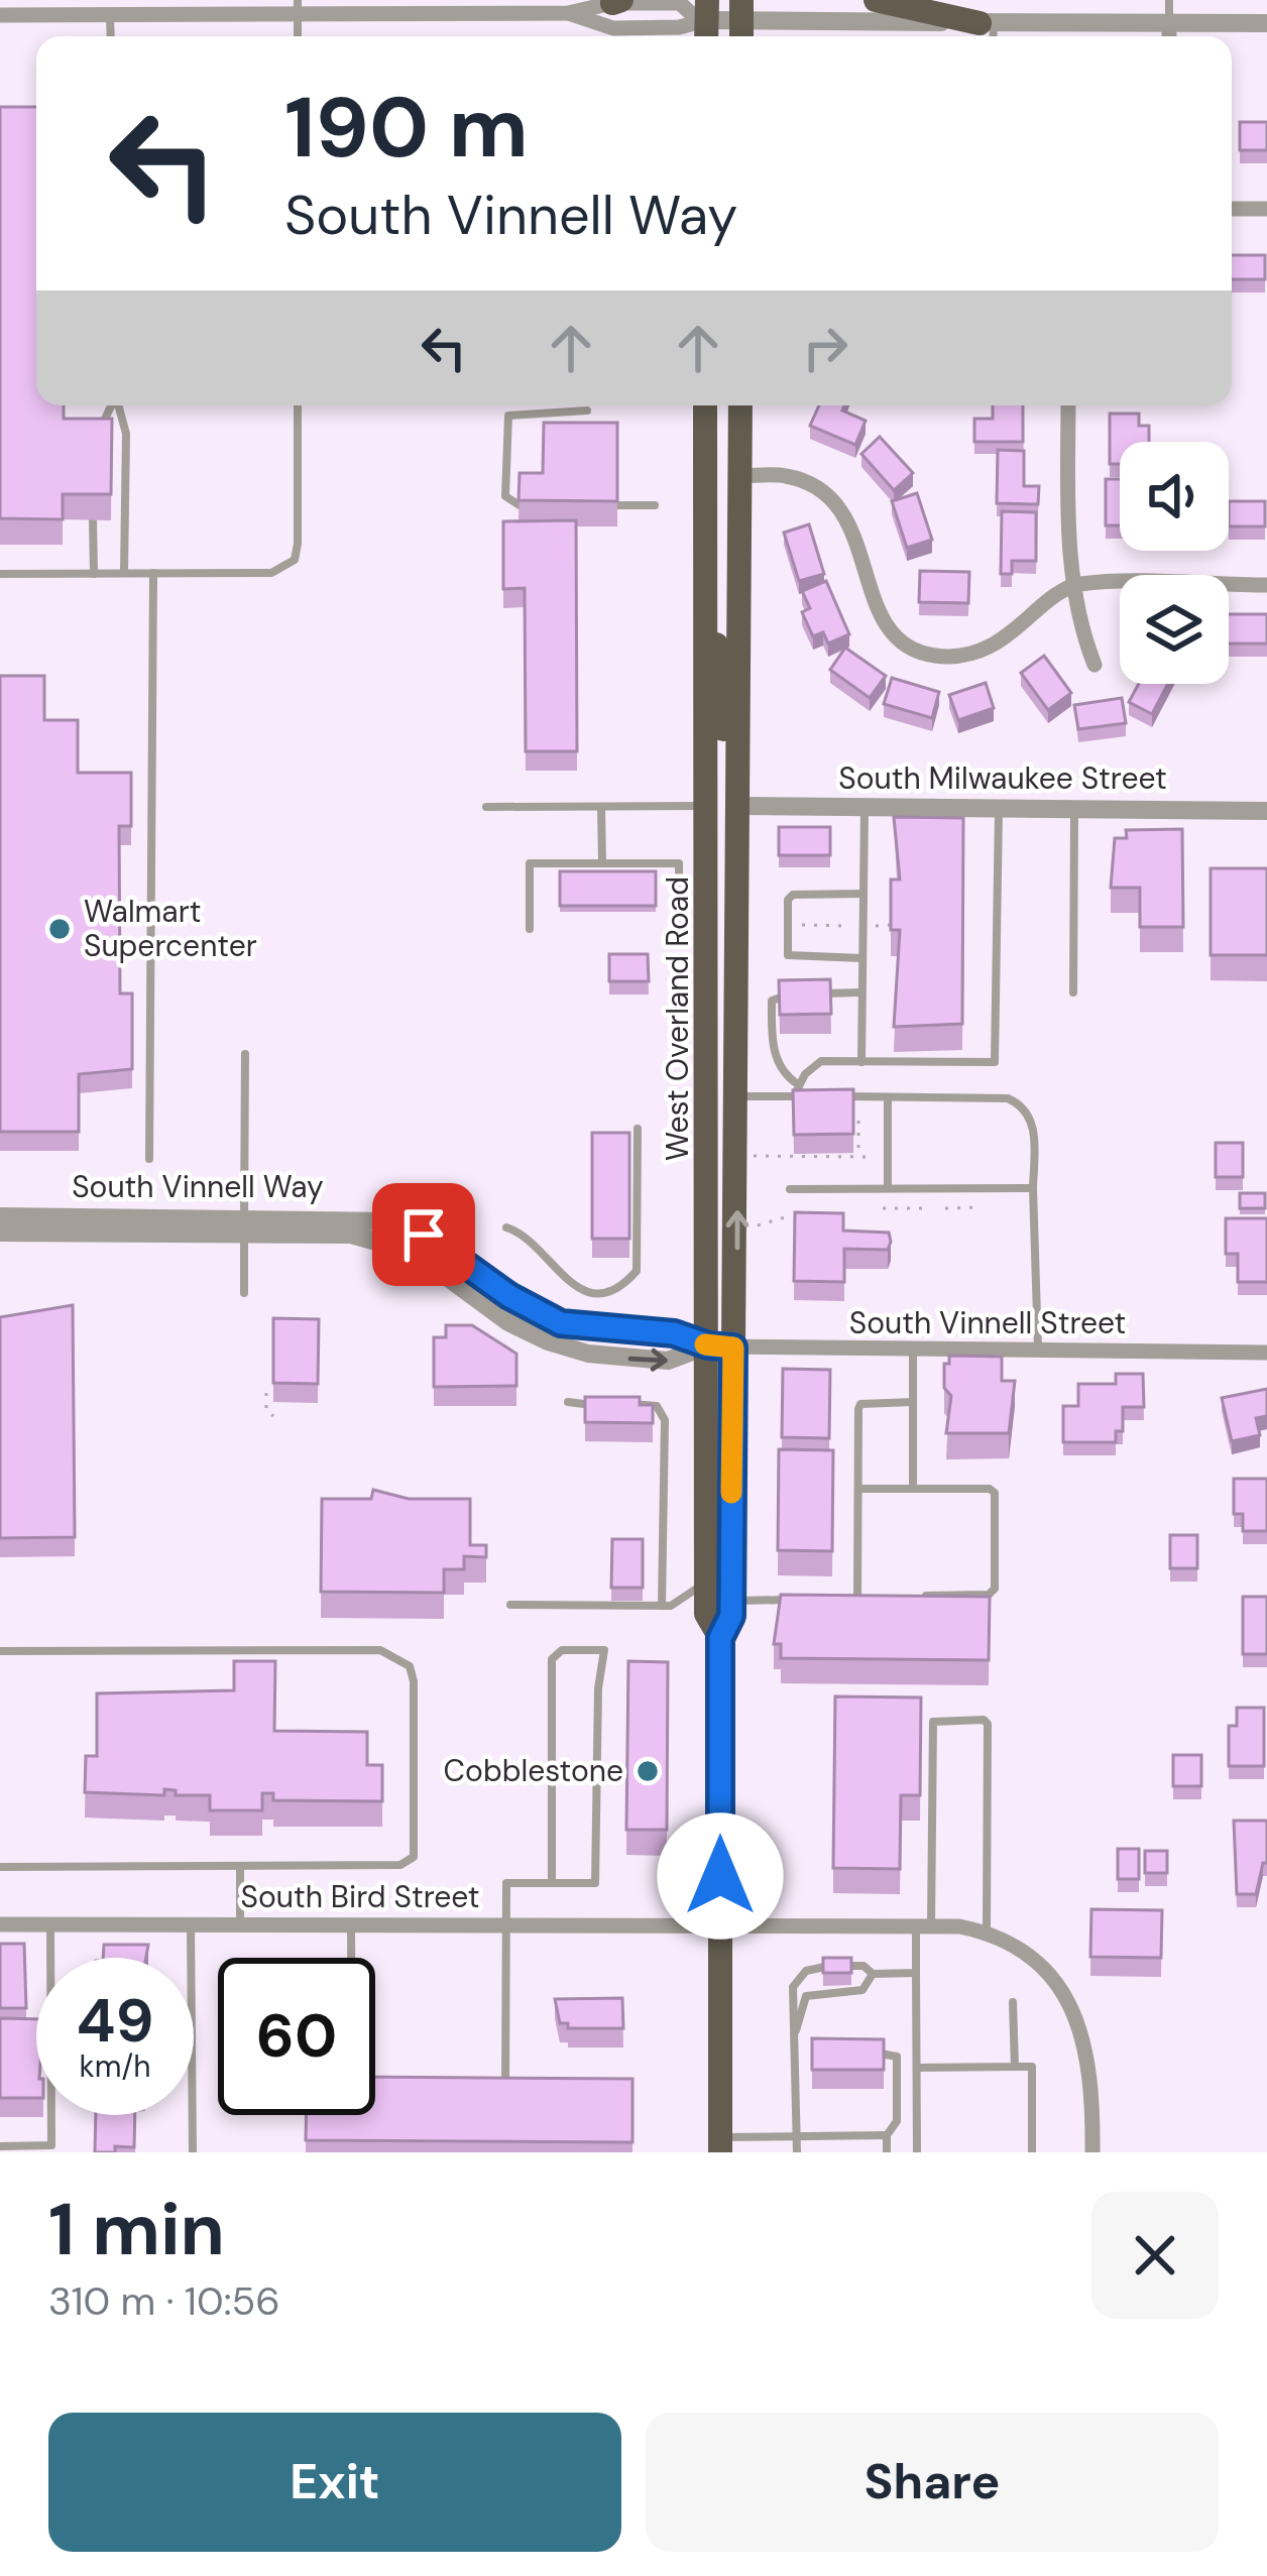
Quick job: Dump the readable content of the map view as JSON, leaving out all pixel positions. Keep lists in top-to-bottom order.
{
  "streets": {
    "main road": ["West Overland Road"],
    "street": [
      "South Milwaukee Street",
      "South Vinnell Way",
      "South Vinnell Street",
      "South Bird Street"
    ]
  },
  "crossings": [
    ["South Milwaukee Street", "West Overland Road"],
    ["West Overland Road", "South Vinnell Way"],
    ["West Overland Road", "South Vinnell Street"],
    ["West Overland Road", "South Bird Street"],
    ["South Vinnell Way", "South Vinnell Street"]
  ],
  "places": ["Walmart Supercenter", "Cobblestone"],
  "page": {
    "turn": ["190 m", "South Vinnell Way"],
    "speed": "49 km/h",
    "limit": "60",
    "heading": ["1 min", "310 m · 10:56"],
    "buttons": ["Exit", "Share"]
  }
}
